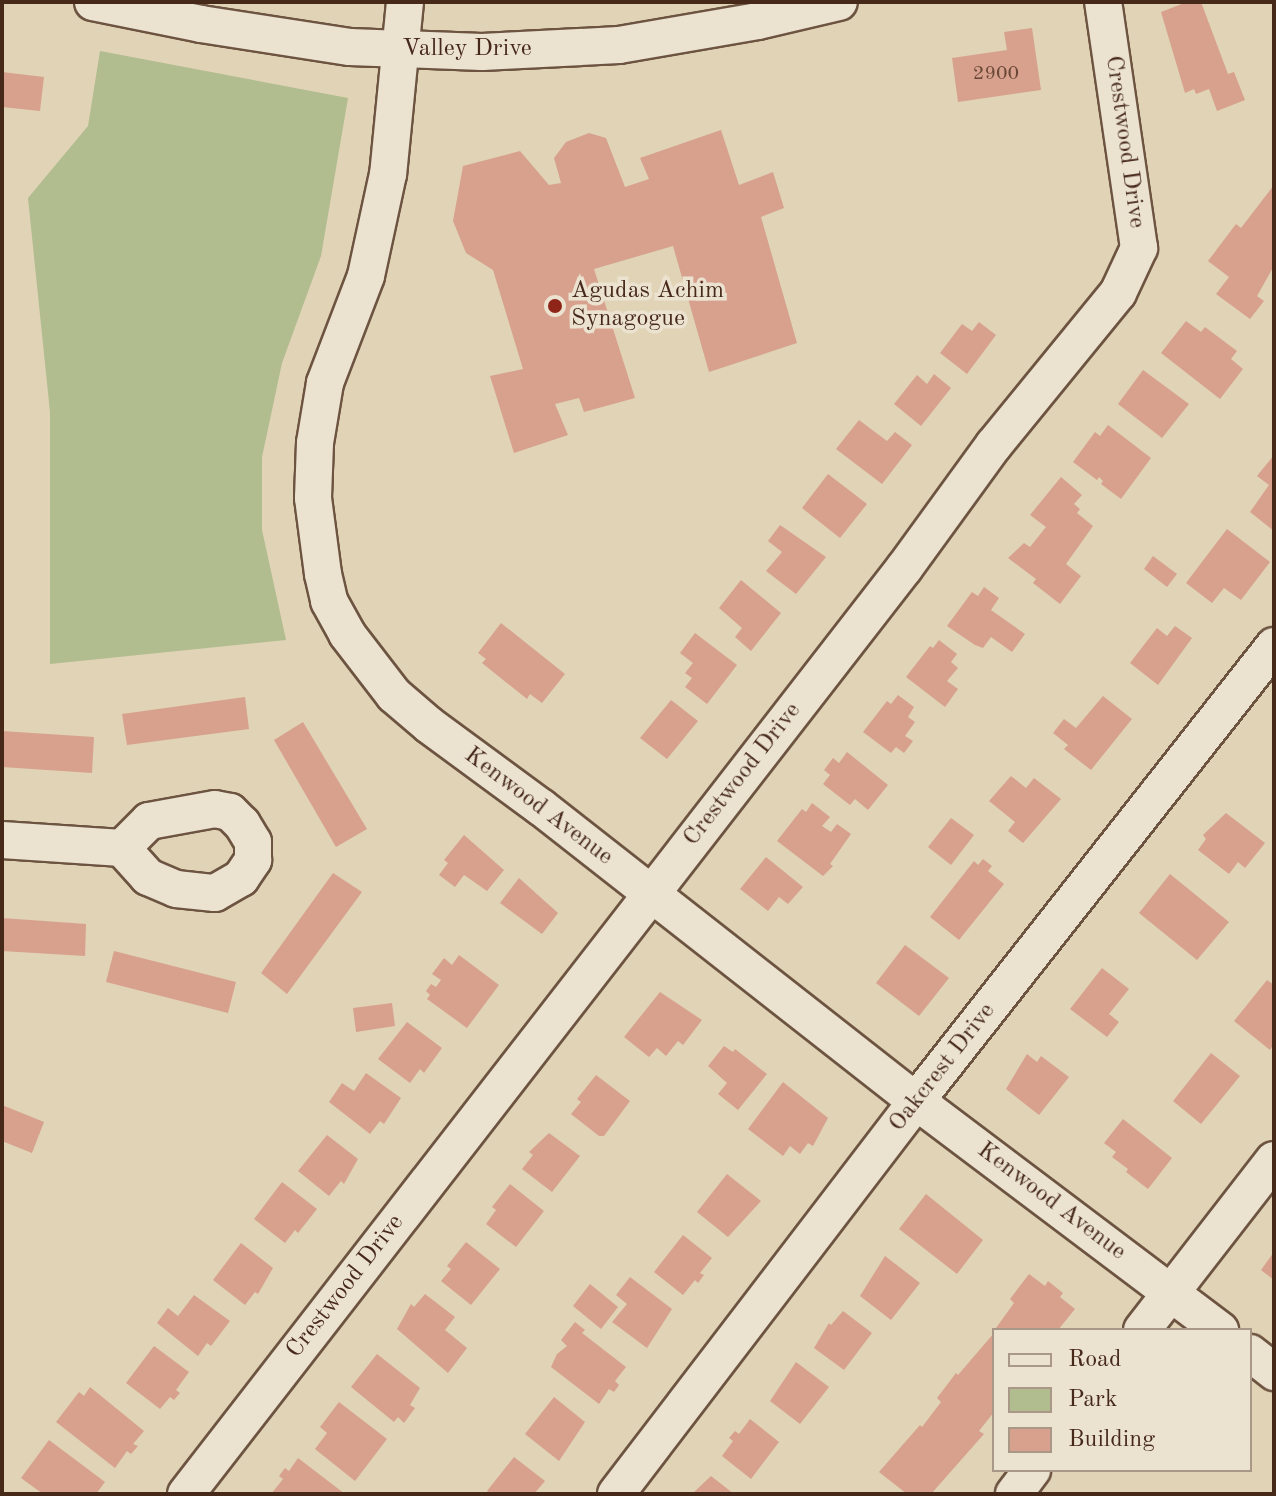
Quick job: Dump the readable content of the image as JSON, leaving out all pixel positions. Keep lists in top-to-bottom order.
{
  "streets": {
    "street": [
      "Valley Drive",
      "Crestwood Drive",
      "Kenwood Avenue",
      "Oakcrest Drive"
    ]
  },
  "crossings": [
    ["Valley Drive", "Kenwood Avenue"],
    ["Crestwood Drive", "Kenwood Avenue"],
    ["Kenwood Avenue", "Oakcrest Drive"]
  ],
  "places": ["Agudas Achim Synagogue"],
  "house_numbers": ["2900"],
  "legend": ["Road", "Park", "Building"]
}
